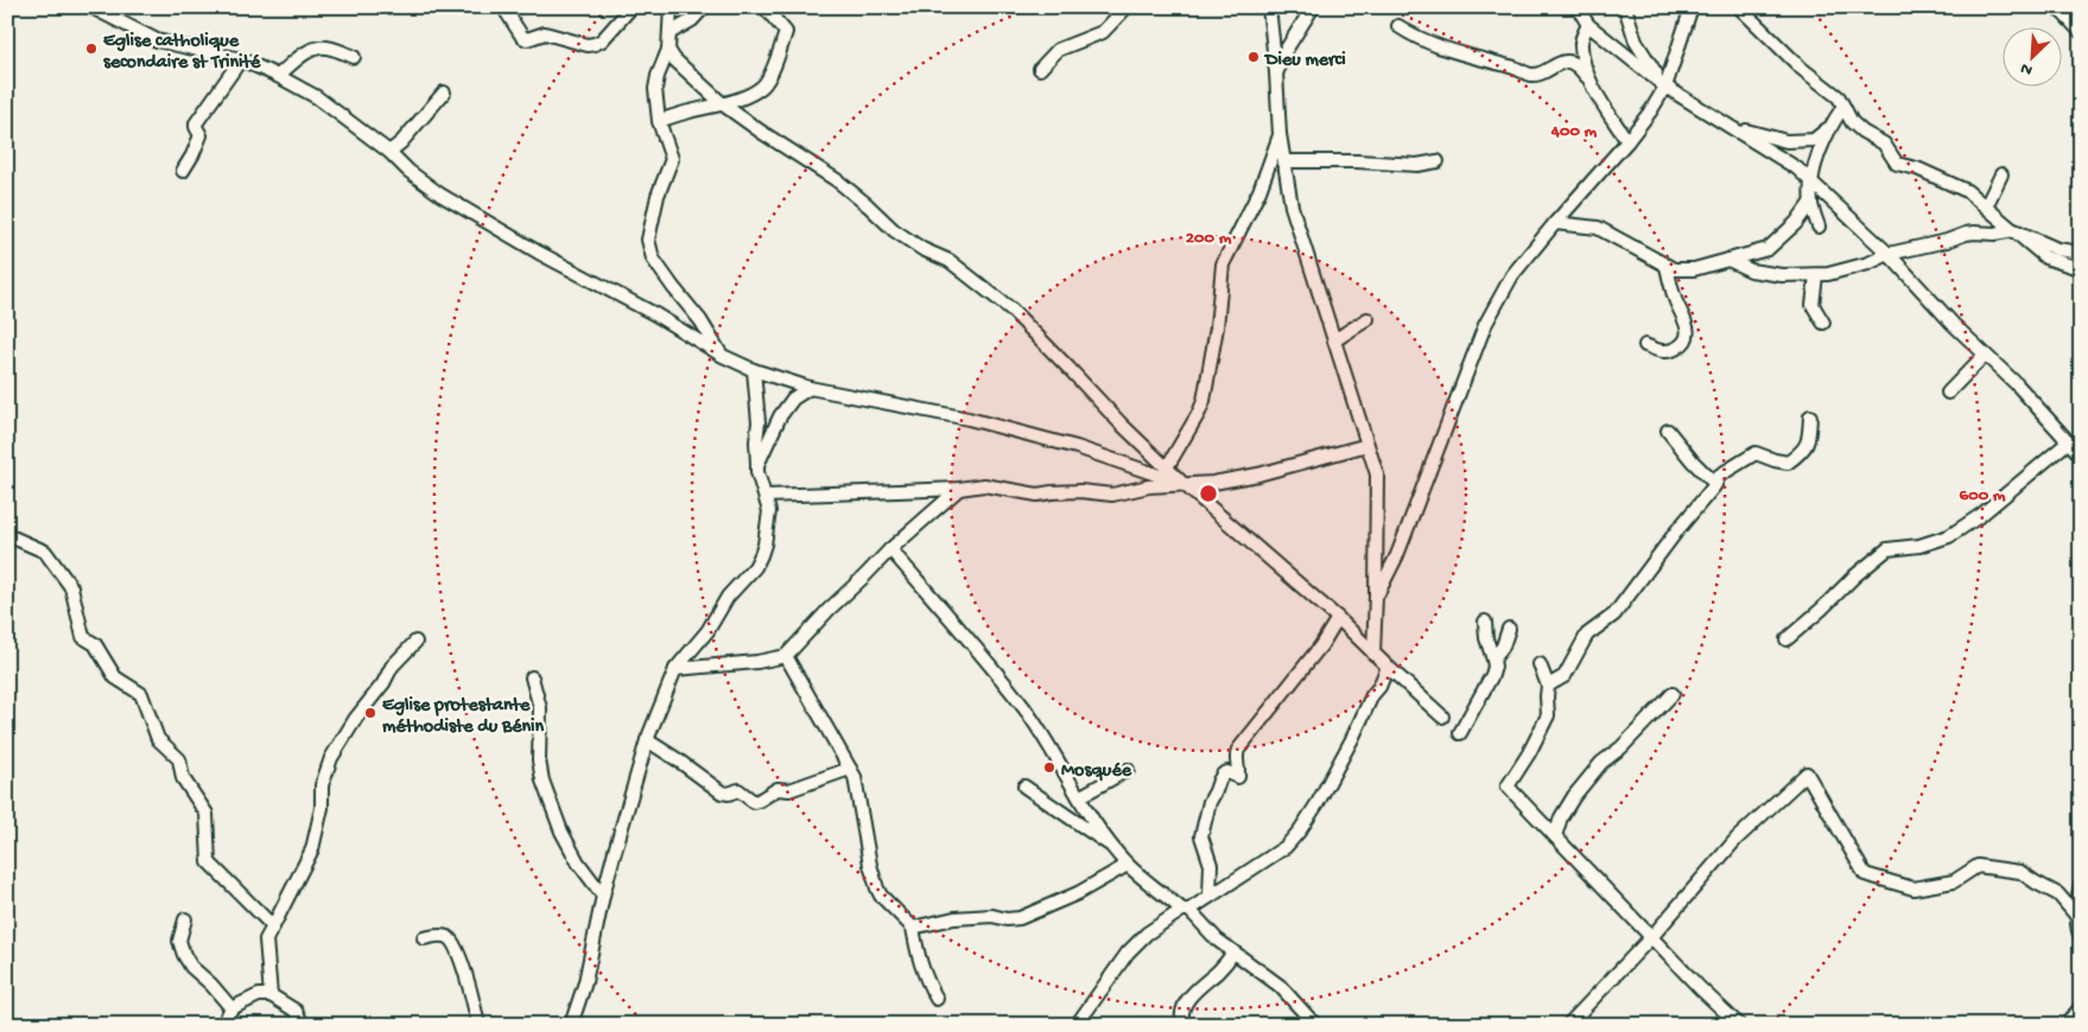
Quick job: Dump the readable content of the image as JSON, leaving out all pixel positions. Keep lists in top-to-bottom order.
{
  "places": [
    "Eglise catholique secondaire st Trinité",
    "Dieu merci",
    "Eglise protestante méthodiste du Bénin",
    "Mosquée"
  ],
  "north": "bottom left",
  "rings": ["400 m", "200 m", "600 m"]
}
